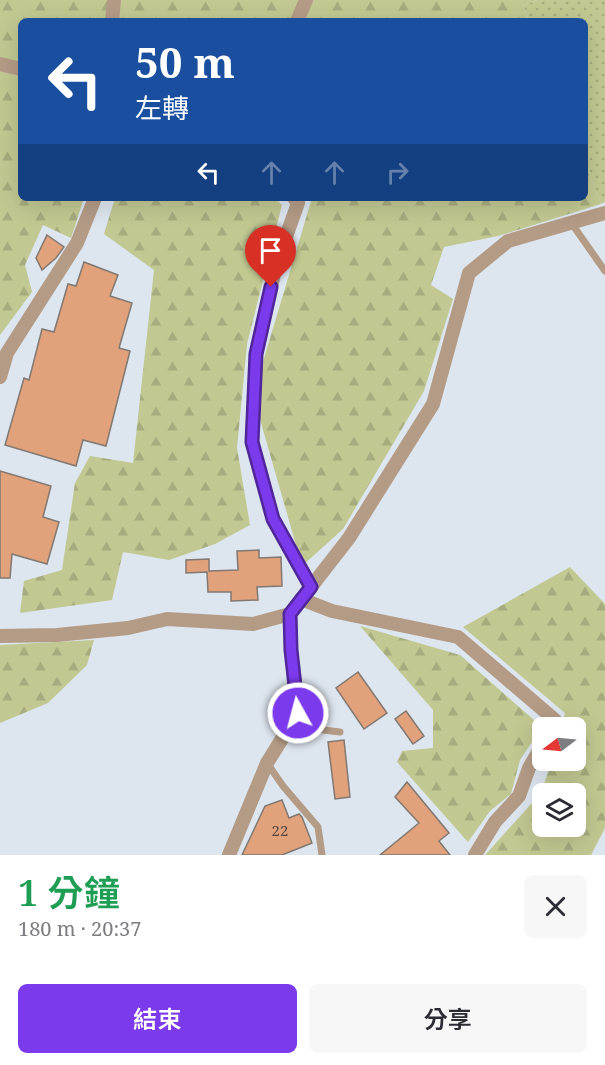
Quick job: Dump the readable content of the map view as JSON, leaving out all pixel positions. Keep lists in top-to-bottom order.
{
  "house_numbers": ["22"],
  "north": "left",
  "page": {
    "turn": ["50 m", "左轉"],
    "heading": ["1 分鐘", "180 m · 20:37"],
    "buttons": ["結束", "分享"]
  }
}
